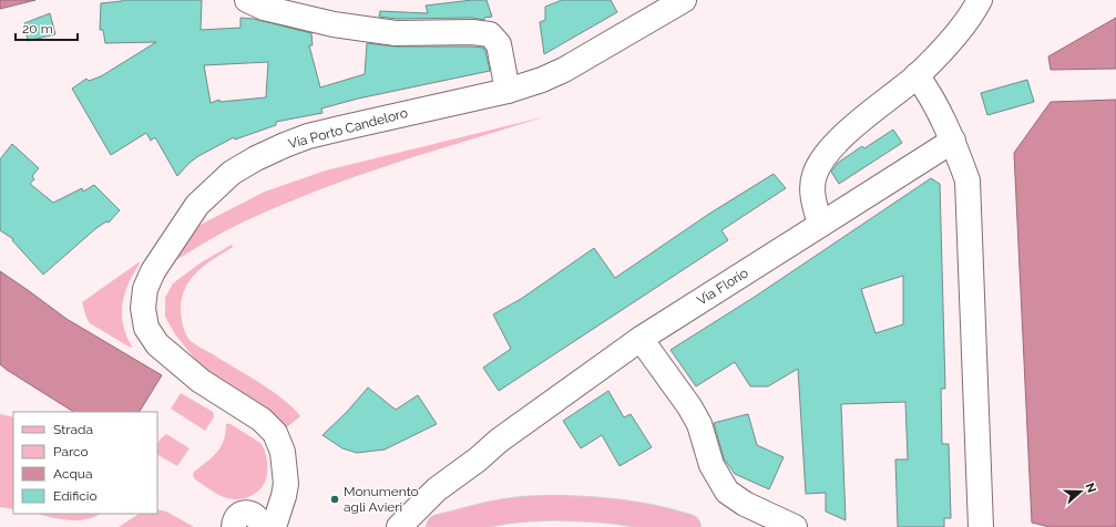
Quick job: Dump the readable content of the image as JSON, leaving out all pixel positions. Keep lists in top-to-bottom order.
{
  "streets": {
    "street": ["Via Porto Candeloro", "Via Florio"]
  },
  "places": ["Monumento agli Avieri"],
  "legend": [
    "Strada",
    "Parco",
    "Acqua",
    "Edificio"
  ],
  "scale_bar": "20 m",
  "north": "right"
}
